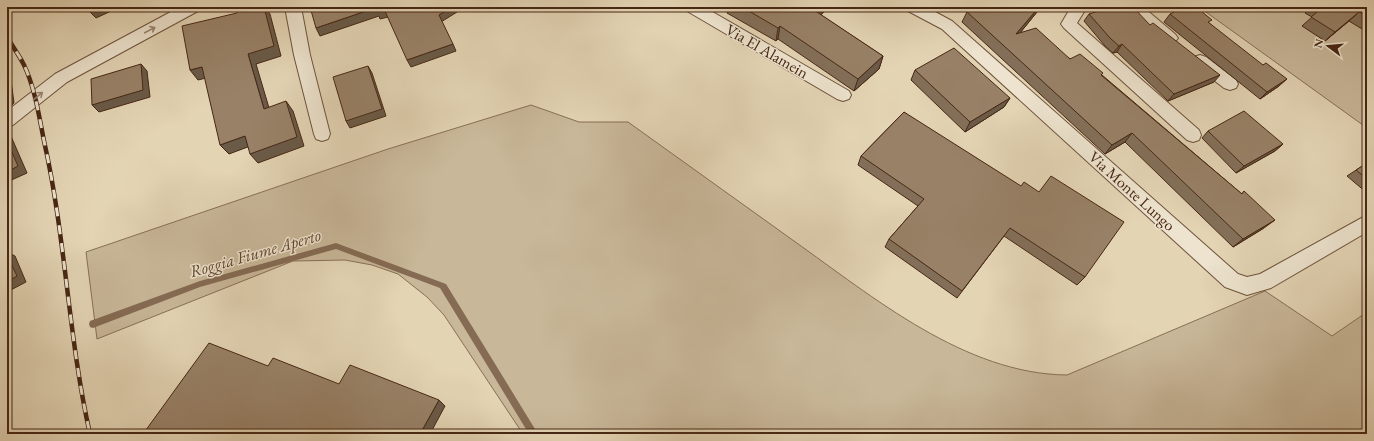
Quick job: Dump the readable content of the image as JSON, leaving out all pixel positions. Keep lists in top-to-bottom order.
{
  "streets": {
    "street": ["Via El Alamein", "Via Monte Lungo"]
  },
  "water": ["Roggia Fiume Aperto"],
  "north": "left"
}
